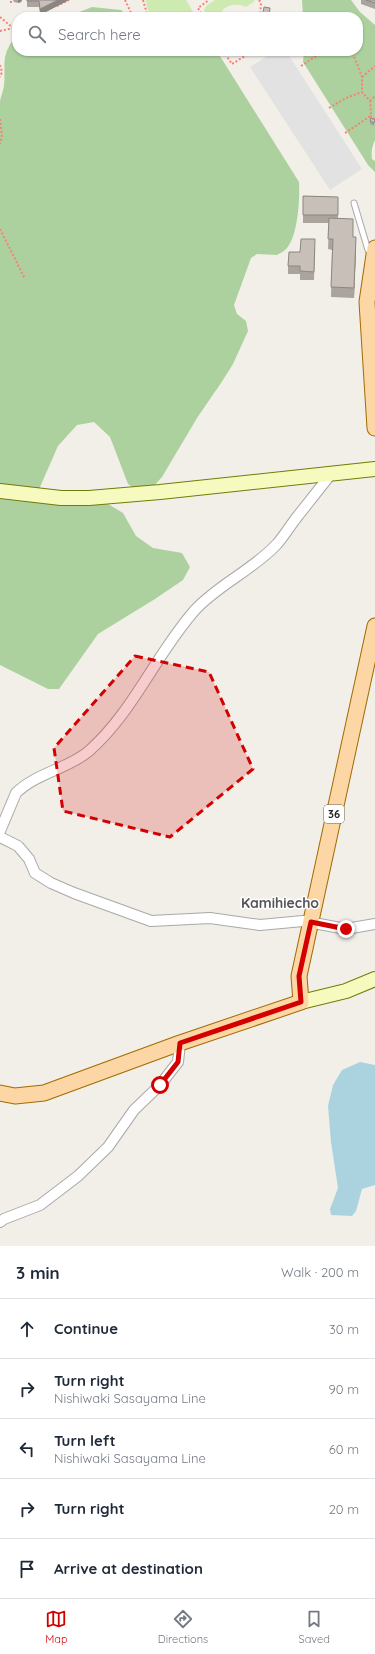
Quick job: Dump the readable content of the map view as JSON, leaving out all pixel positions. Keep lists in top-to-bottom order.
{
  "streets": {
    "main road": ["36"]
  },
  "districts": ["Kamihiecho"],
  "page": {
    "search": "Search here",
    "heading": ["3 min", "Walk · 200 m"],
    "list": [
      ["Continue", "30 m"],
      ["Turn right", "Nishiwaki Sasayama Line", "90 m"],
      ["Turn left", "Nishiwaki Sasayama Line", "60 m"],
      ["Turn right", "20 m"],
      "Arrive at destination"
    ],
    "nav": ["Map", "Directions", "Saved"]
  }
}
